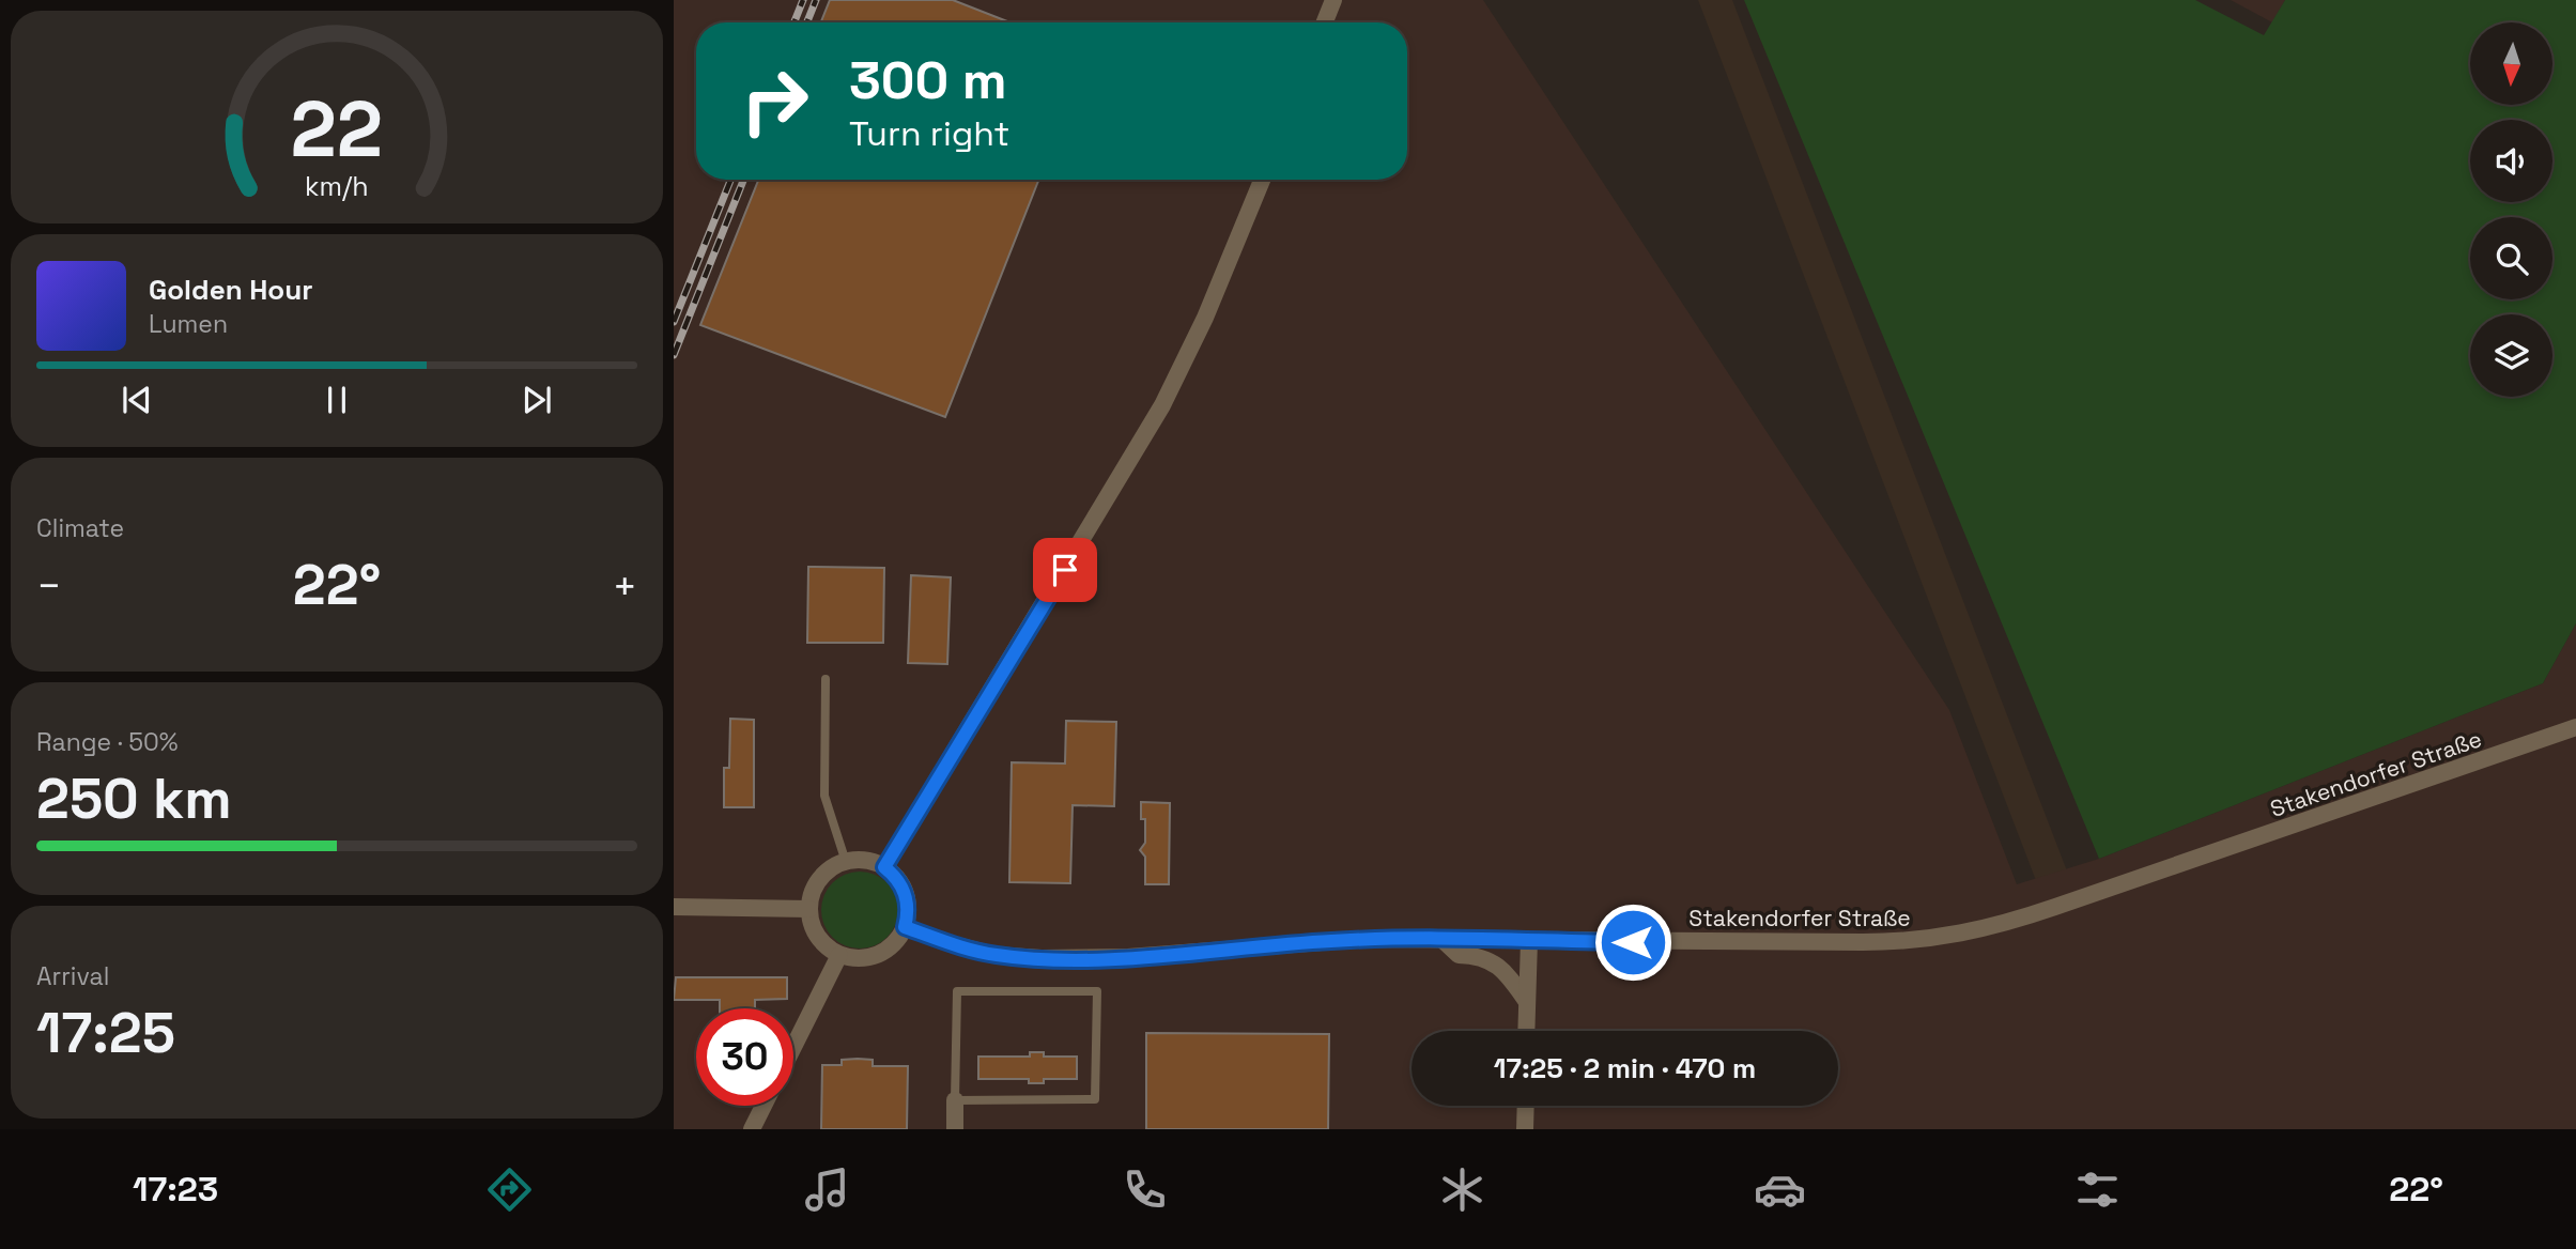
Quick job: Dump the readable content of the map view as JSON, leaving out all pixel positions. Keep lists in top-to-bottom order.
{
  "streets": {
    "street": ["Stakendorfer Straße"]
  },
  "north": "bottom",
  "page": {
    "turn": ["300 m", "Turn right"],
    "song": ["Golden Hour", "Lumen"],
    "tile": [
      "Climate",
      ["Range · 50%", "250 km"],
      ["Arrival", "17:25"]
    ],
    "heat": ["−", "22°", "+"],
    "limit": "30",
    "trip": "17:25 · 2 min · 470 m",
    "tabs": ["17:23", "22°"],
    "gauge": ["22", "km/h"]
  }
}
